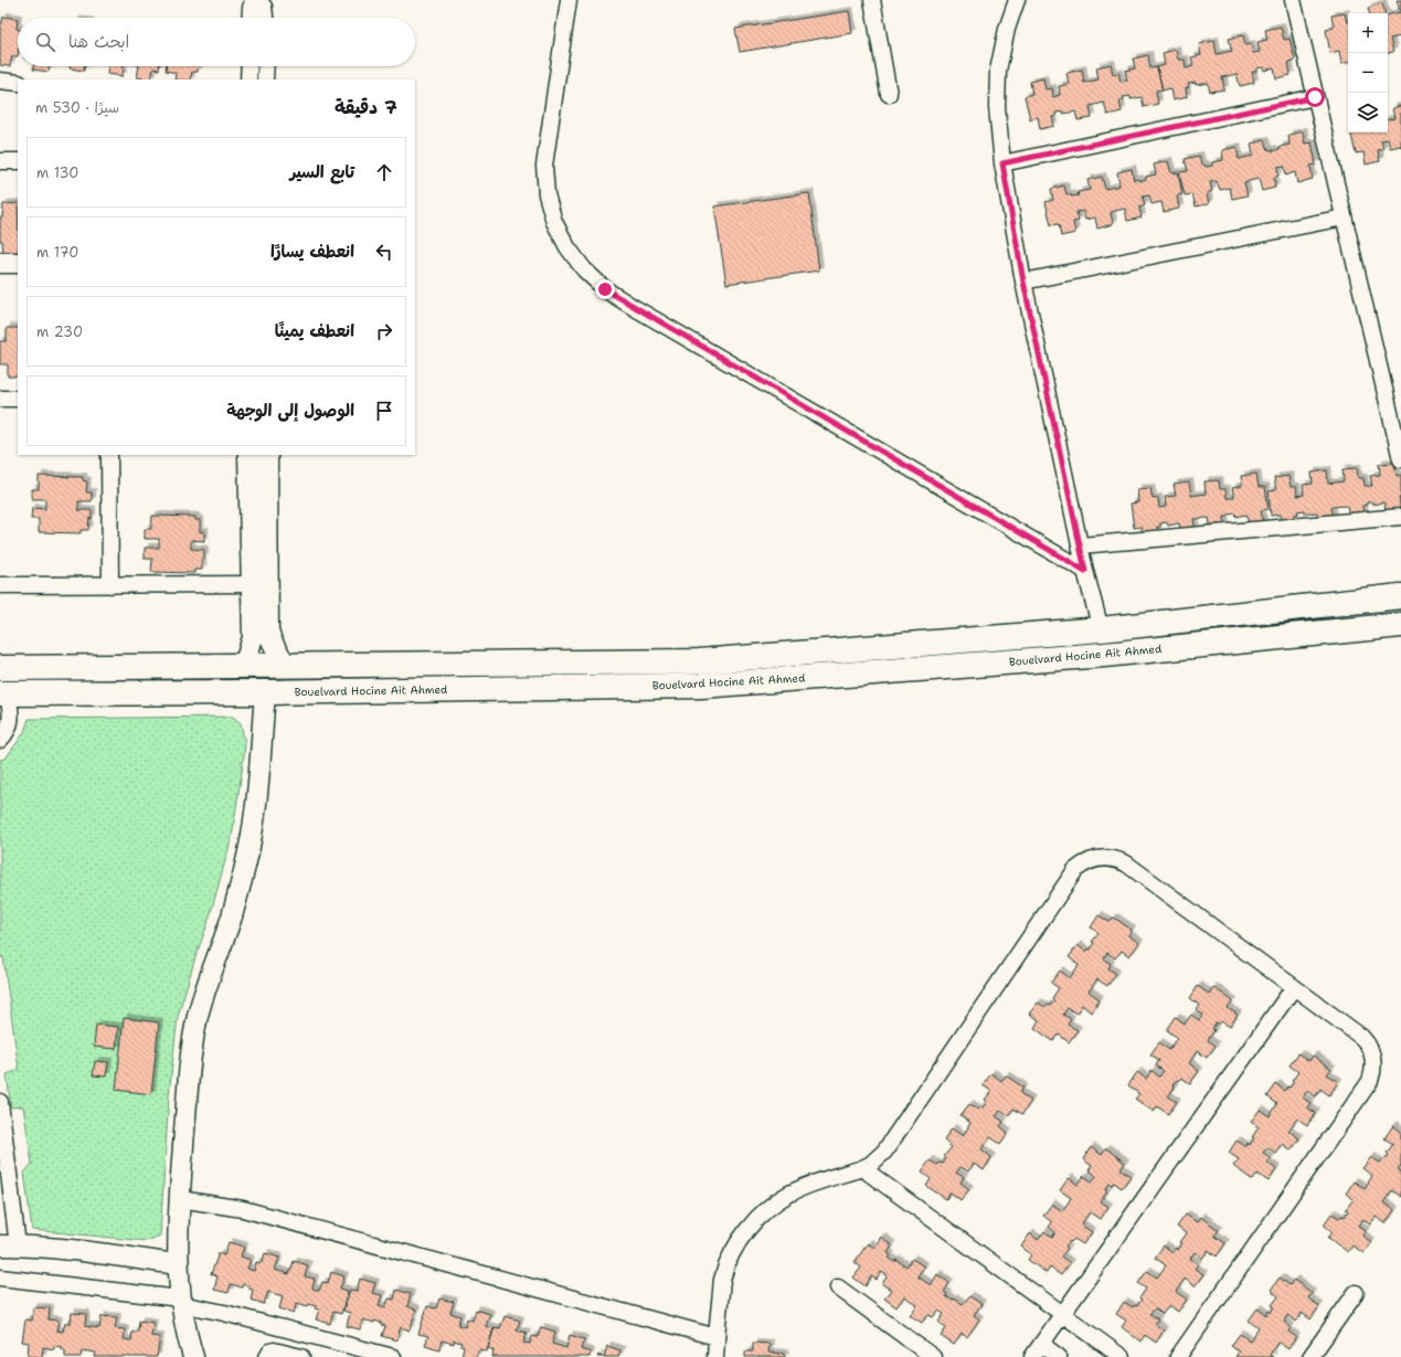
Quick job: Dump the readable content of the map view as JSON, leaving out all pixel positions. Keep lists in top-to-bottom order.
{
  "streets": {
    "main road": ["Bouelvard Hocine Ait Ahmed"]
  },
  "page": {
    "map_buttons": ["+", "−"],
    "search": "ابحث هنا",
    "heading": ["7 دقيقة", "سيرًا · 530 m"],
    "list": [
      ["تابع السير", "130 m"],
      ["انعطف يسارًا", "170 m"],
      ["انعطف يمينًا", "230 m"],
      "الوصول إلى الوجهة"
    ]
  }
}
